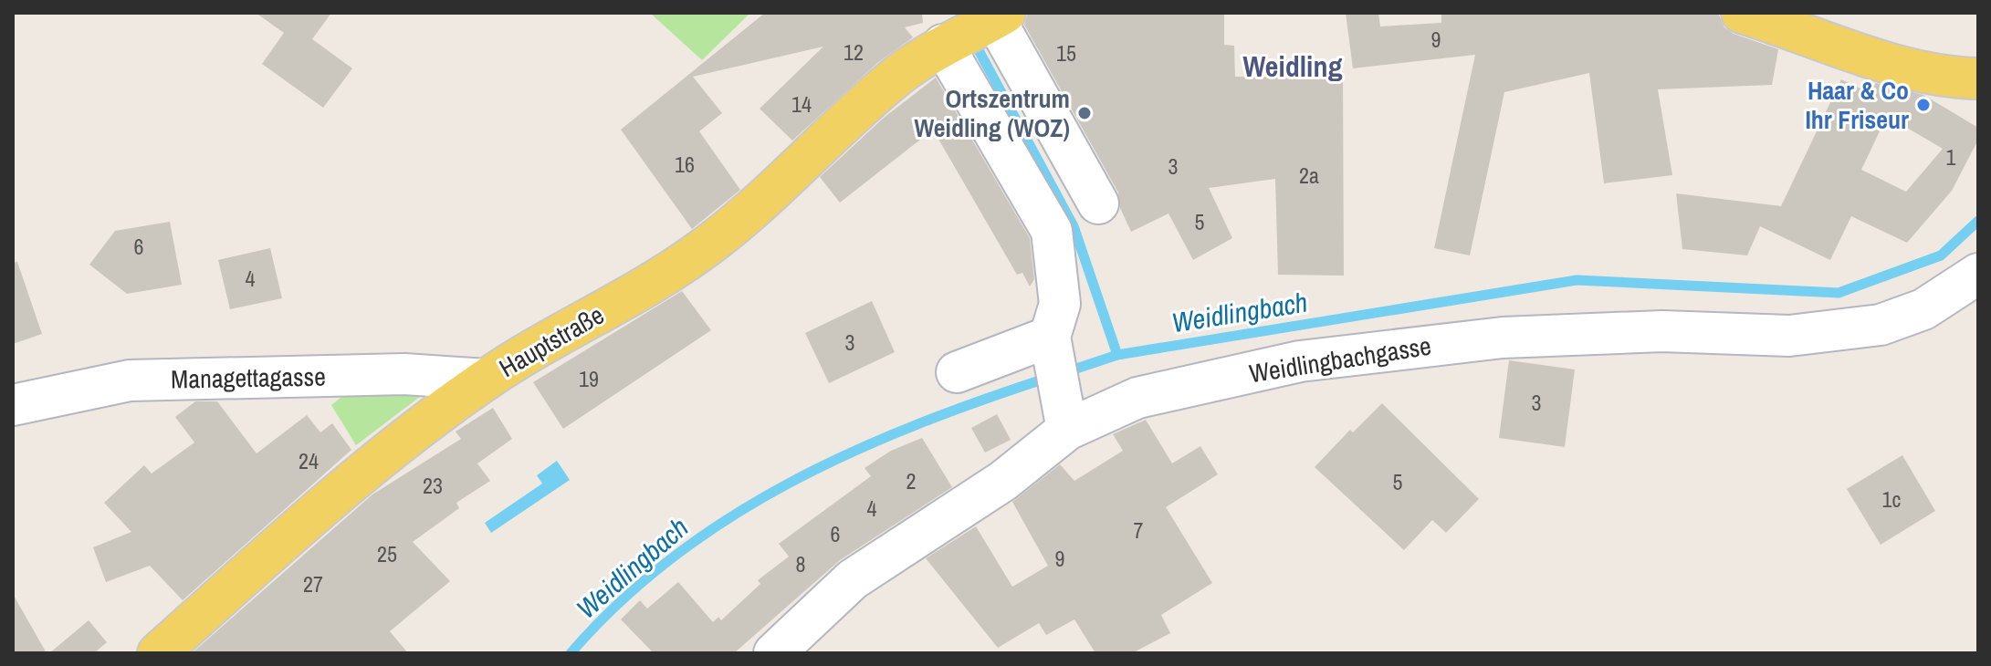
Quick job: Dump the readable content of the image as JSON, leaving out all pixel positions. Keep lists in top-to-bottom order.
{
  "streets": {
    "main road": ["Hauptstraße"],
    "street": ["Weidlingbachgasse", "Managettagasse"]
  },
  "crossings": [
    ["Hauptstraße", "Managettagasse"]
  ],
  "districts": ["Weidling"],
  "water": ["Weidlingbach"],
  "places": ["Haar & Co Ihr Friseur", "Ortszentrum Weidling (WOZ)"],
  "house_numbers": [
    "9",
    "12",
    "15",
    "14",
    "1",
    "16",
    "3",
    "2a",
    "5",
    "6",
    "4",
    "3",
    "19",
    "3",
    "24",
    "2",
    "5",
    "23",
    "1c",
    "4",
    "7",
    "6",
    "25",
    "9",
    "8",
    "27"
  ]
}
